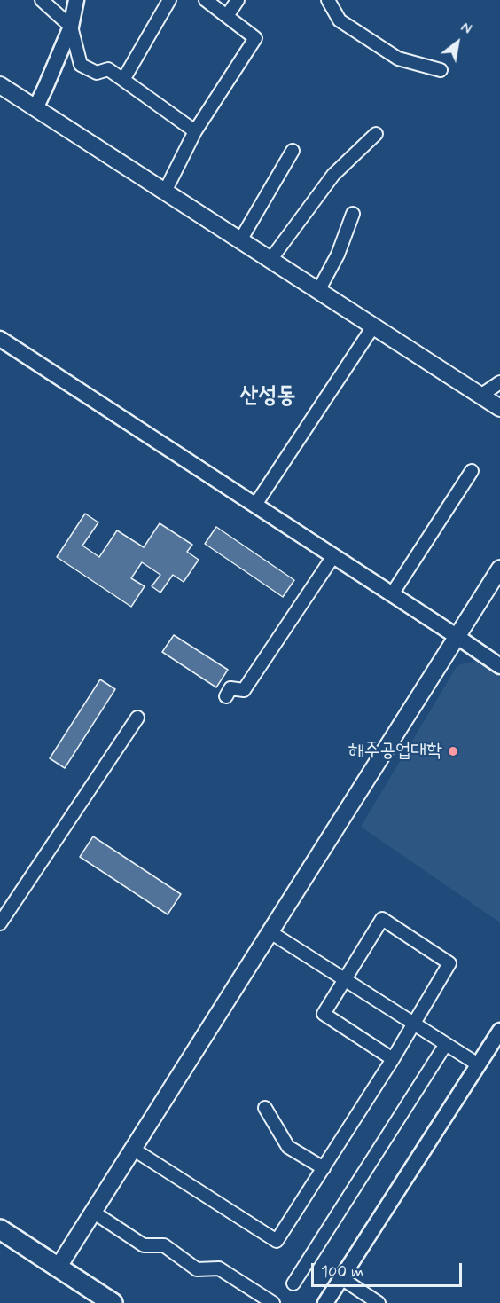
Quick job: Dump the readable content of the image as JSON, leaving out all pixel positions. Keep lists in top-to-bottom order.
{
  "districts": ["산성동"],
  "places": ["해주공업대학"],
  "scale_bar": "100 m",
  "north": "top right"
}
